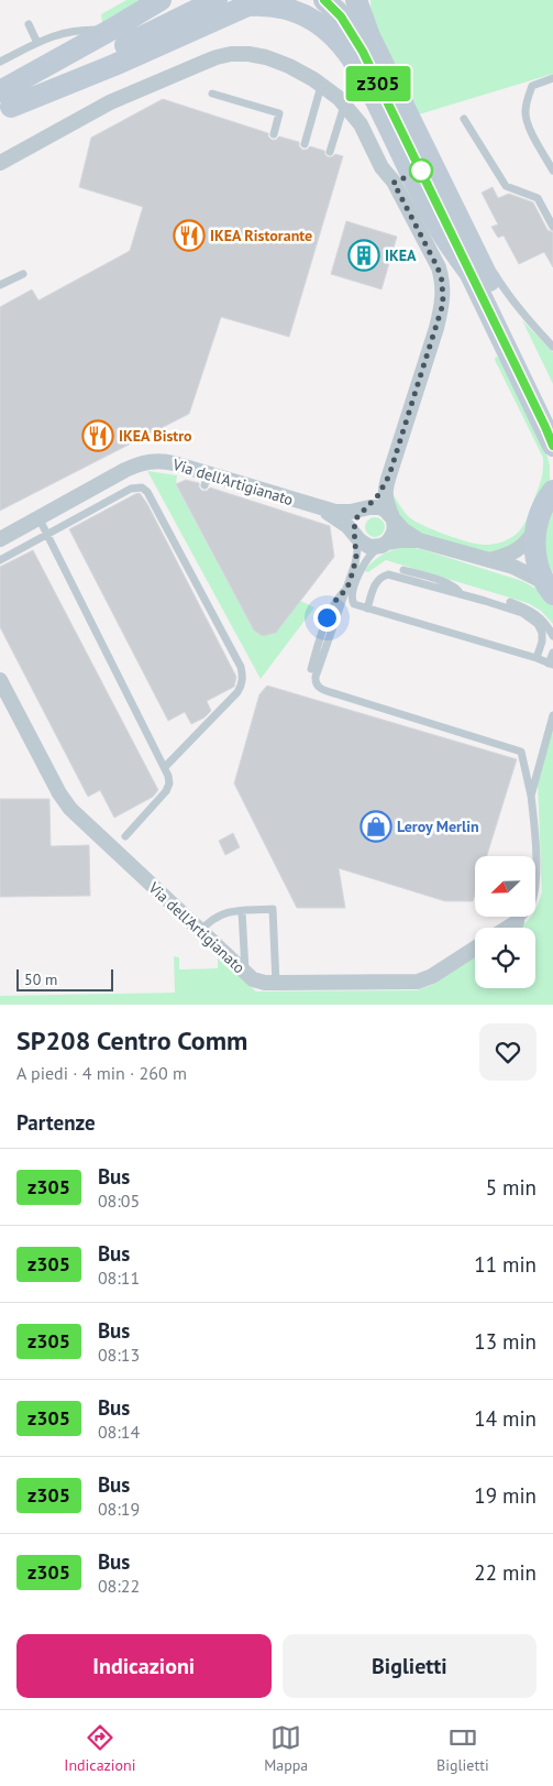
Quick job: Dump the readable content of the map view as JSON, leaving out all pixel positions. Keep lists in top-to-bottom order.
{
  "streets": {
    "street": ["Via dell'Artigianato"]
  },
  "places": {
    "restaurant": ["IKEA Ristorante", "IKEA Bistro"],
    "building": ["IKEA"],
    "shop": ["Leroy Merlin"]
  },
  "lines": ["bus line z305"],
  "scale_bar": "50 m",
  "north": "bottom left",
  "page": {
    "on_map": "z305",
    "scale": "50 m",
    "heading": [
      ["SP208 Centro Comm", "A piedi · 4 min · 260 m"],
      "Partenze"
    ],
    "list": [
      {
        "mark": "z305",
        "name": "Bus",
        "note": "08:05",
        "value": "5 min"
      },
      {
        "mark": "z305",
        "name": "Bus",
        "note": "08:11",
        "value": "11 min"
      },
      {
        "mark": "z305",
        "name": "Bus",
        "note": "08:13",
        "value": "13 min"
      },
      {
        "mark": "z305",
        "name": "Bus",
        "note": "08:14",
        "value": "14 min"
      },
      {
        "mark": "z305",
        "name": "Bus",
        "note": "08:19",
        "value": "19 min"
      },
      {
        "mark": "z305",
        "name": "Bus",
        "note": "08:22",
        "value": "22 min"
      }
    ],
    "buttons": ["Indicazioni", "Biglietti"],
    "tabs": ["Indicazioni", "Mappa", "Biglietti"]
  }
}
